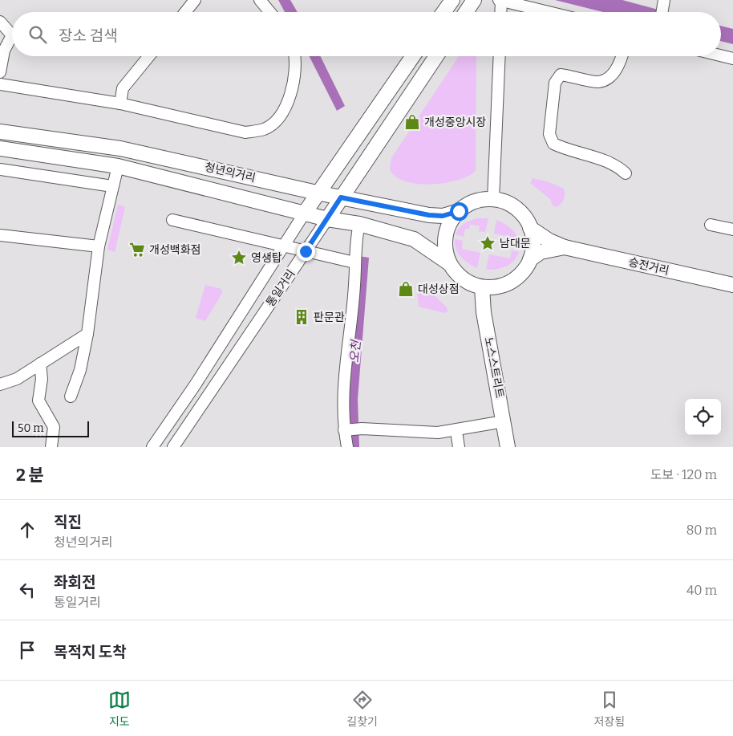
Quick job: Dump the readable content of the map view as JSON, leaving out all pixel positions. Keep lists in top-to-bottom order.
{
  "streets": {
    "main road": [
      "청년의거리",
      "승전거리",
      "통일거리",
      "노스스트리트"
    ]
  },
  "crossings": [
    ["청년의거리", "통일거리"],
    ["청년의거리", "노스스트리트"]
  ],
  "water": ["오천"],
  "places": {
    "shop": ["개성중앙시장", "대성상점"],
    "place": ["남대문", "영생탑"],
    "supermarket": ["개성백화점"],
    "building": ["판문관"]
  },
  "scale_bar": "50 m",
  "page": {
    "search": "장소 검색",
    "scale": "50 m",
    "heading": ["2 분", "도보 · 120 m"],
    "list": [
      ["직진", "청년의거리", "80 m"],
      ["좌회전", "통일거리", "40 m"],
      "목적지 도착"
    ],
    "nav": ["지도", "길찾기", "저장됨"]
  }
}
